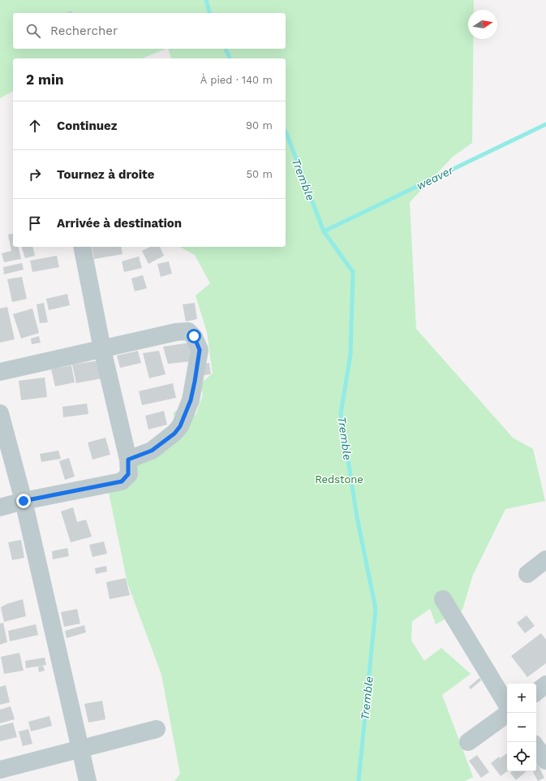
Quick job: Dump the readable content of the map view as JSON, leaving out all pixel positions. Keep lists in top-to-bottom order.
{
  "water": ["weaver", "Tremble"],
  "parks": ["Redstone"],
  "north": "right",
  "page": {
    "search": "Rechercher",
    "heading": ["2 min", "À pied · 140 m"],
    "list": [
      ["Continuez", "90 m"],
      ["Tournez à droite", "50 m"],
      "Arrivée à destination"
    ],
    "map_buttons": ["+", "−"]
  }
}
